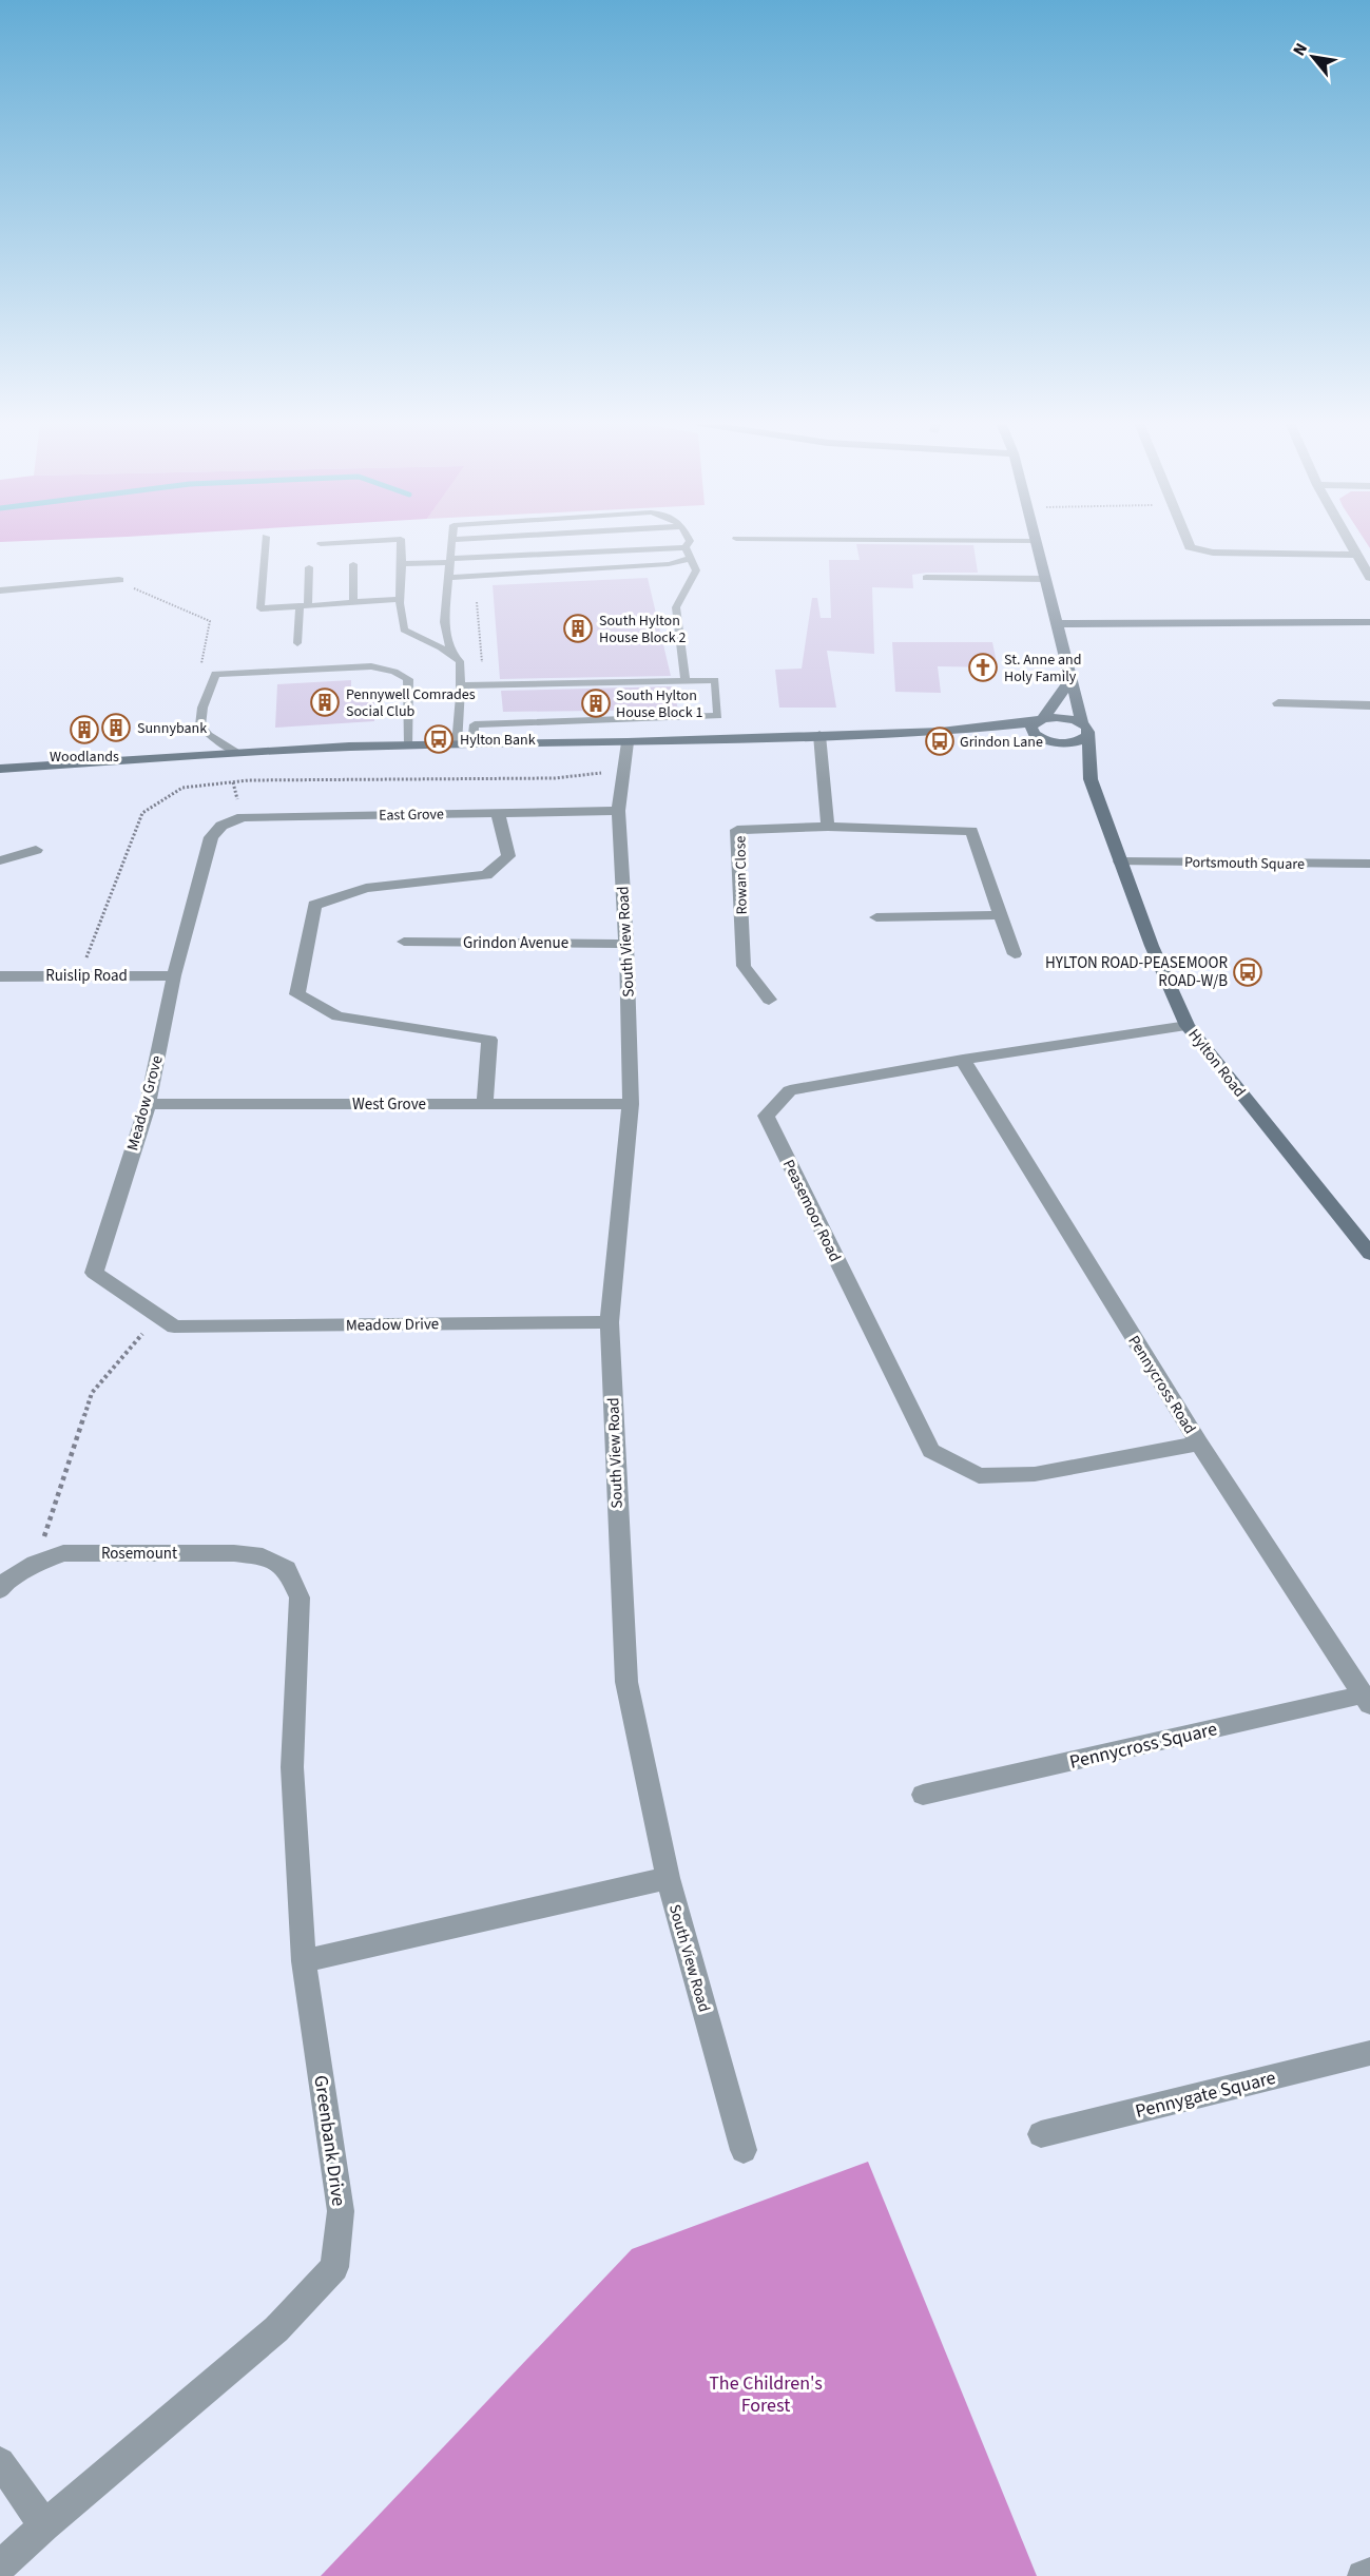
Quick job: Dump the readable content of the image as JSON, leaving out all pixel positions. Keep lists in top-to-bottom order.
{
  "streets": {
    "street": [
      "East Grove",
      "Portsmouth Square",
      "Rowan Close",
      "South View Road",
      "Grindon Avenue",
      "Ruislip Road",
      "Hylton Road",
      "Meadow Grove",
      "West Grove",
      "Peasemoor Road",
      "Meadow Drive",
      "Pennycross Road",
      "Rosemount",
      "Pennycross Square",
      "Pennygate Square",
      "Greenbank Drive"
    ]
  },
  "crossings": [
    ["East Grove", "South View Road"],
    ["East Grove", "Meadow Grove"],
    ["Portsmouth Square", "Hylton Road"],
    ["South View Road", "Grindon Avenue"],
    ["South View Road", "West Grove"],
    ["South View Road", "Meadow Drive"],
    ["Ruislip Road", "Meadow Grove"],
    ["Hylton Road", "Peasemoor Road"],
    ["Meadow Grove", "West Grove"],
    ["Meadow Grove", "Meadow Drive"],
    ["Peasemoor Road", "Pennycross Road"],
    ["Pennycross Road", "Pennycross Square"],
    ["Rosemount", "Greenbank Drive"]
  ],
  "parks": ["The Children's Forest"],
  "places": {
    "building": [
      "South Hylton House Block 2",
      "Pennywell Comrades Social Club",
      "South Hylton House Block 1",
      "Sunnybank",
      "Woodlands"
    ],
    "church": ["St. Anne and Holy Family"],
    "bus stop": ["Hylton Bank", "Grindon Lane", "HYLTON ROAD-PEASEMOOR ROAD-W/B"]
  },
  "north": "top left"
}
